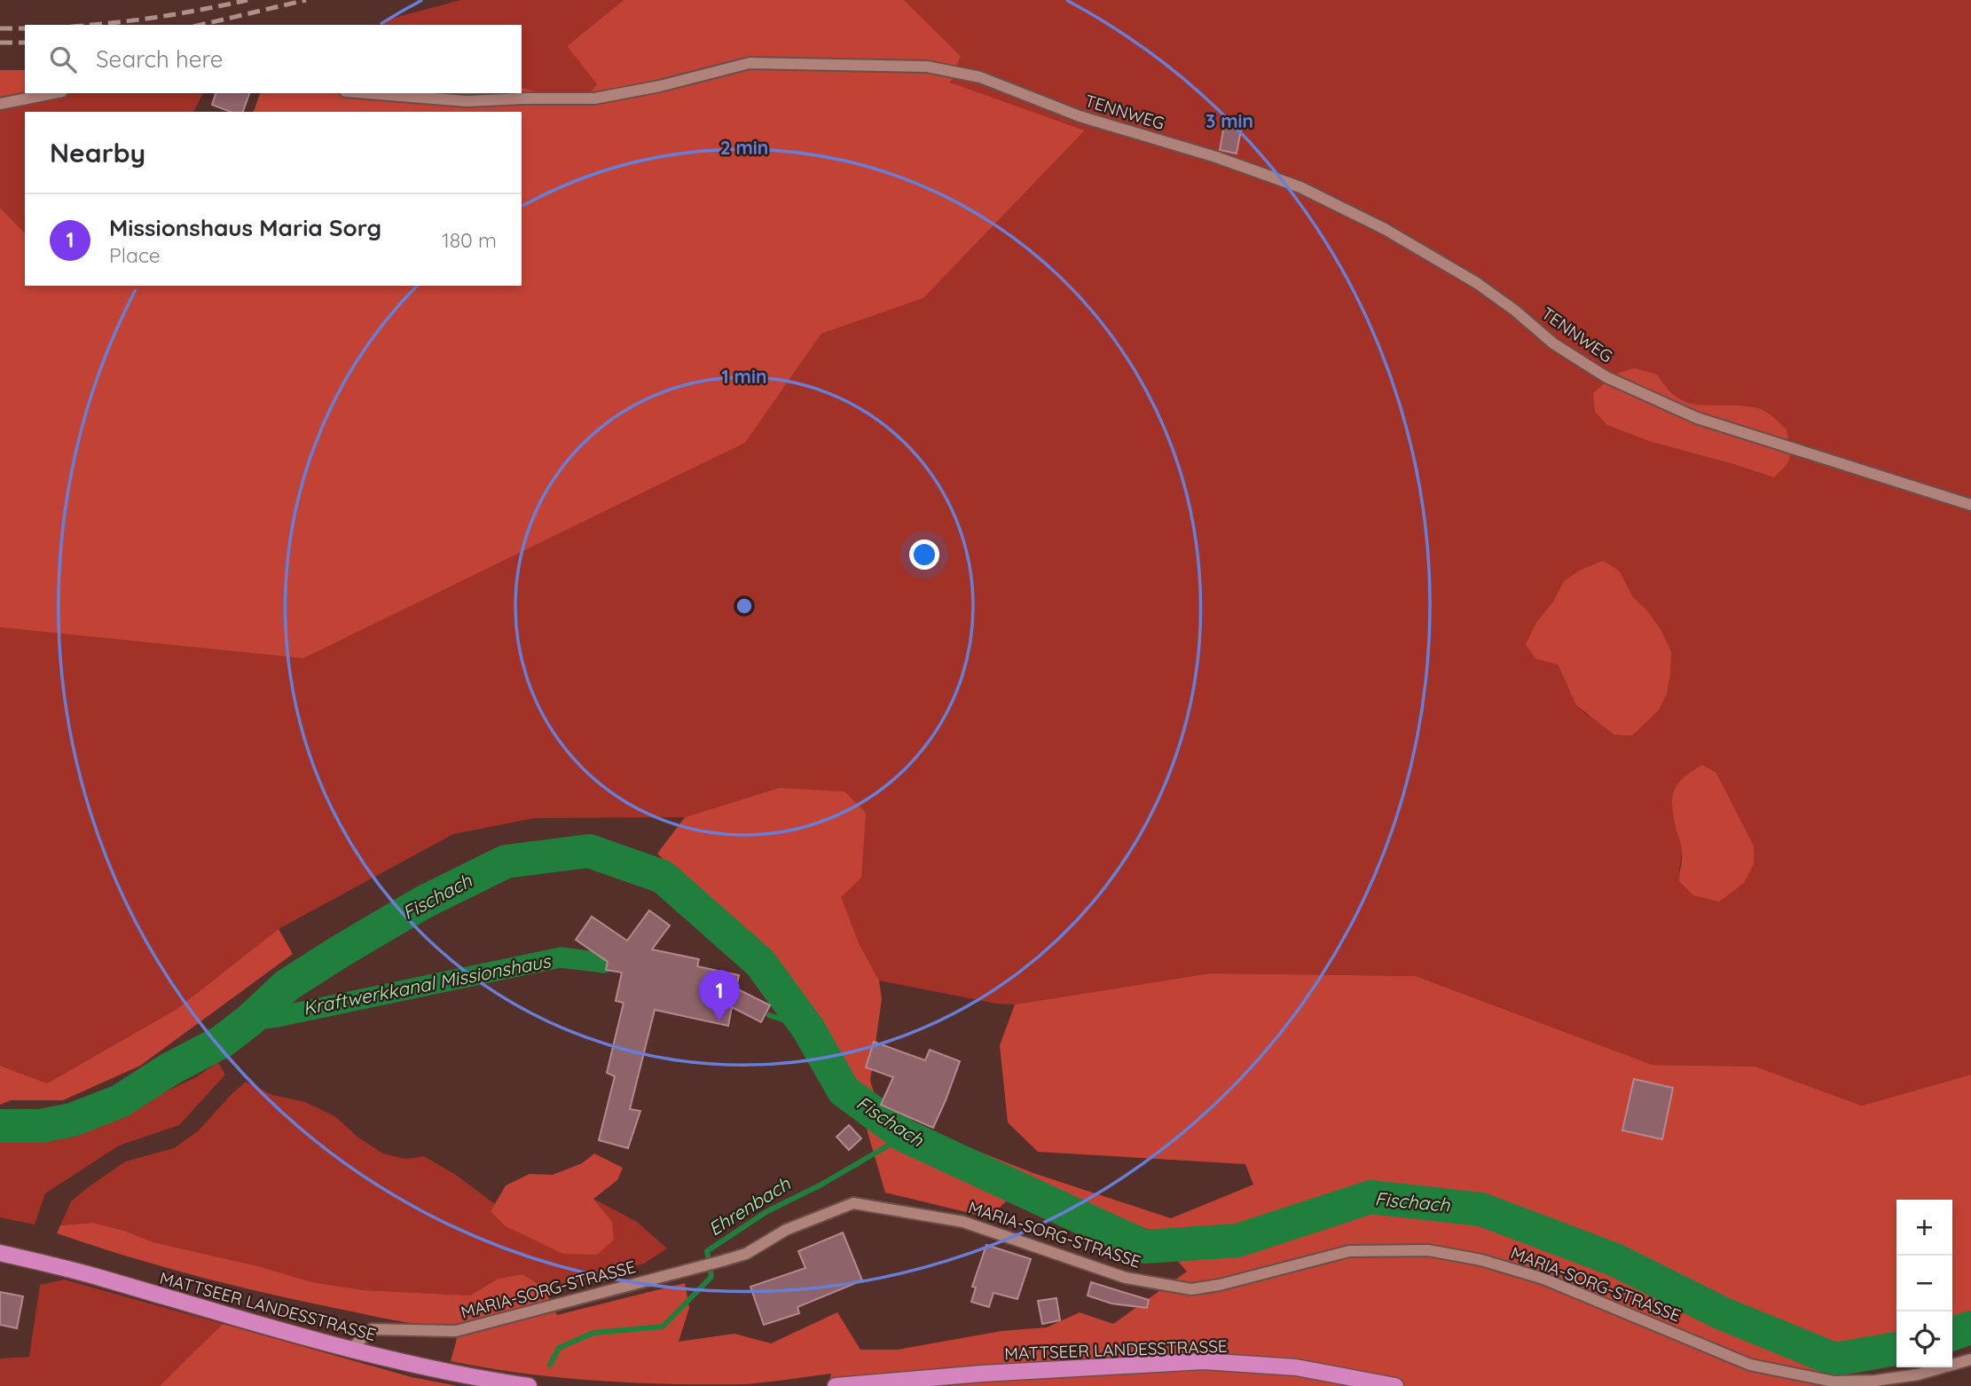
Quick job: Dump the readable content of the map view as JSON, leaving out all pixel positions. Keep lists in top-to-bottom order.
{
  "streets": {
    "main road": ["MATTSEER LANDESSTRASSE"],
    "street": ["TENNWEG", "MARIA-SORG-STRASSE"]
  },
  "crossings": [
    ["MARIA-SORG-STRASSE", "MATTSEER LANDESSTRASSE"]
  ],
  "water": ["Fischach", "Kraftwerkkanal Missionshaus", "Ehrenbach"],
  "page": {
    "search": "Search here",
    "heading": "Nearby",
    "list": [
      {
        "mark": "1",
        "name": "Missionshaus Maria Sorg",
        "note": "Place",
        "value": "180 m"
      }
    ],
    "pins": "1",
    "map_buttons": ["+", "−"]
  },
  "rings": ["3 min", "2 min", "1 min"]
}
